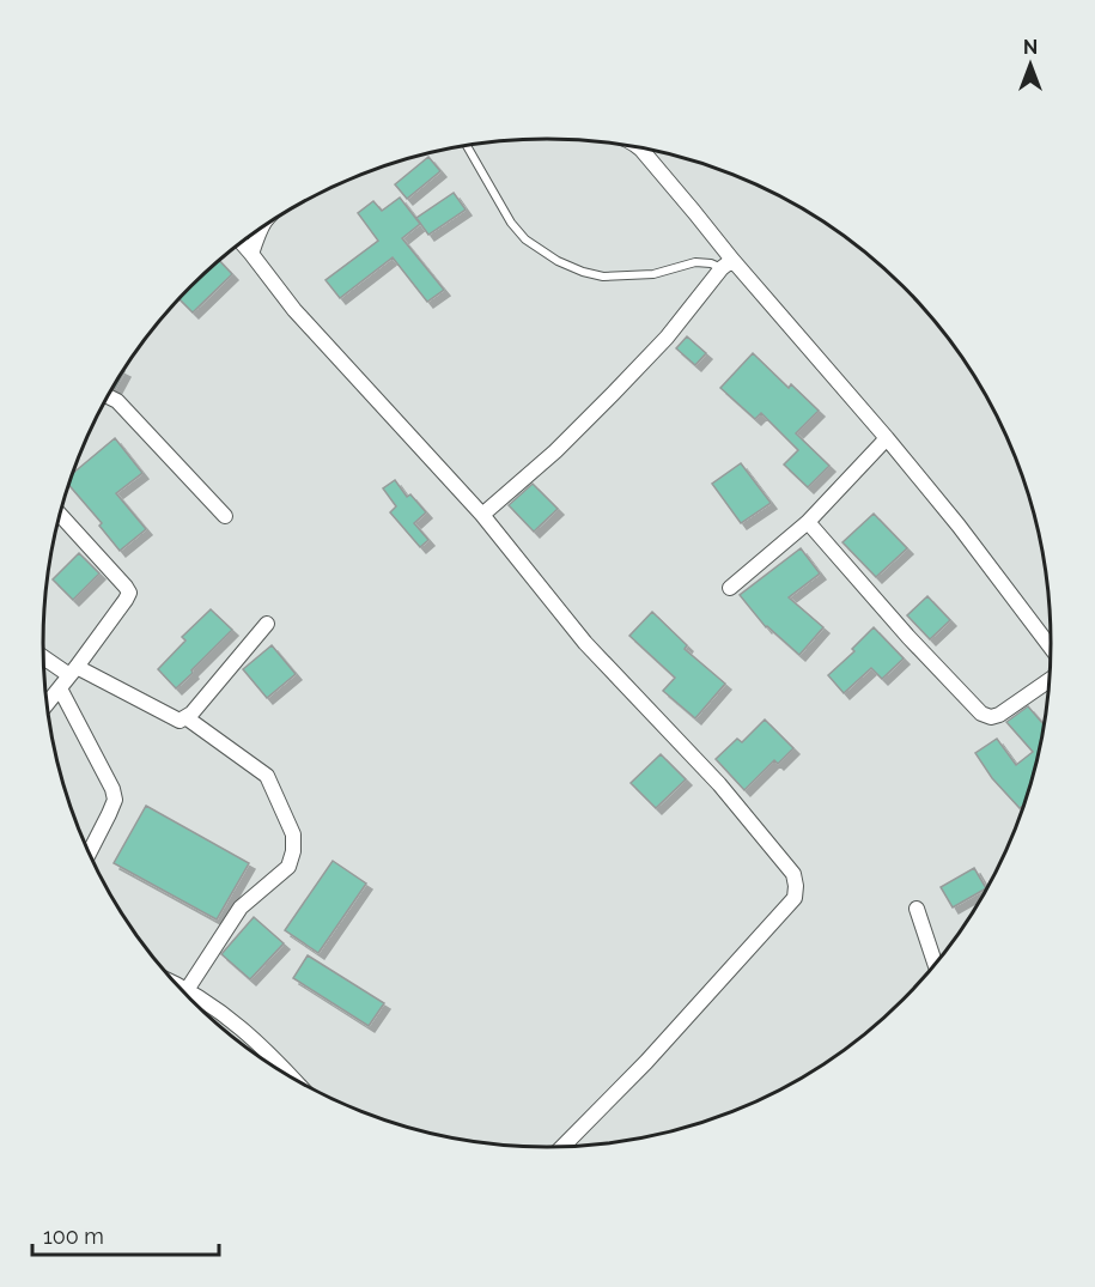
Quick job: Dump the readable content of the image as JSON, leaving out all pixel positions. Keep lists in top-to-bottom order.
{
  "scale_bar": "100 m",
  "north": "top"
}
